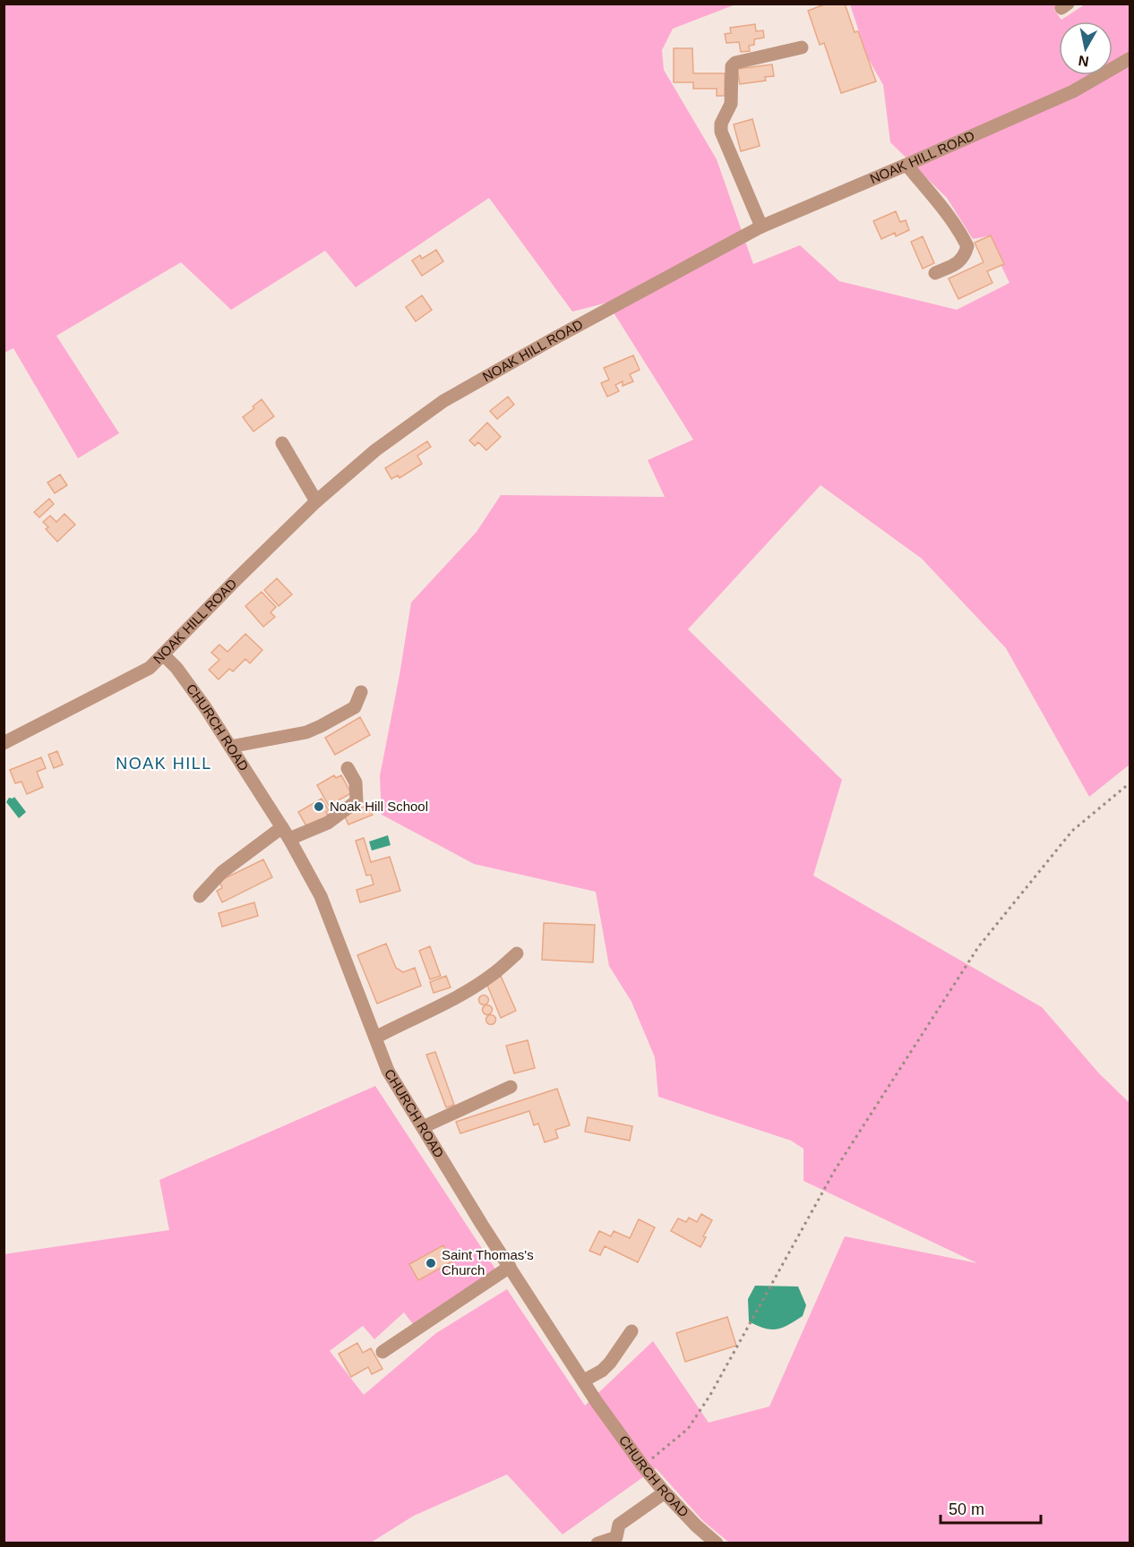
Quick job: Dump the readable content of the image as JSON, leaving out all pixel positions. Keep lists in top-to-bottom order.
{
  "streets": {
    "street": ["NOAK HILL ROAD", "CHURCH ROAD"]
  },
  "crossings": [
    ["NOAK HILL ROAD", "CHURCH ROAD"]
  ],
  "districts": ["NOAK HILL"],
  "places": ["Noak Hill School", "Saint Thomas's Church"],
  "scale_bar": "50 m",
  "north": "bottom"
}
